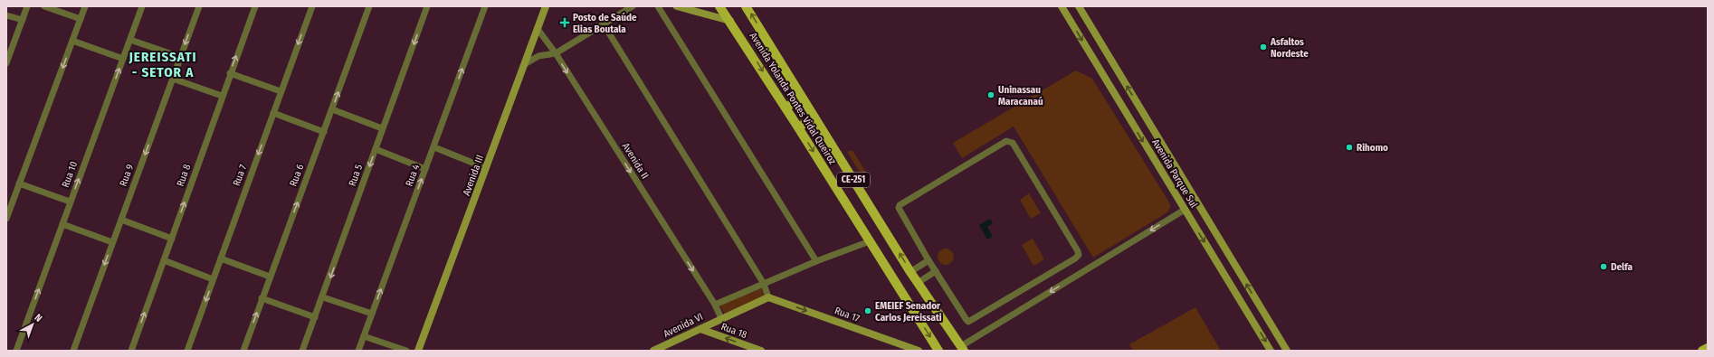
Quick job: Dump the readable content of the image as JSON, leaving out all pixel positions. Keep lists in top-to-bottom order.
{
  "streets": {
    "main road": ["Avenida Yolanda Pontes Vidal Queiroz", "CE-251"],
    "street": [
      "Avenida II",
      "Avenida Parque Sul",
      "Rua 10",
      "Rua 9",
      "Rua 8",
      "Rua 7",
      "Rua 6",
      "Rua 5",
      "Rua 4",
      "Avenida III",
      "Rua 17",
      "Avenida VI",
      "Rua 18"
    ]
  },
  "crossings": [
    ["Avenida II", "Avenida III"],
    ["Avenida II", "Avenida VI"],
    ["Rua 17", "Avenida VI"],
    ["Avenida VI", "Rua 18"]
  ],
  "one_way": [
    "Rua 9",
    "Rua 8",
    "Rua 7",
    "Rua 6",
    "Rua 5",
    "Rua 4",
    "Rua 17",
    "Rua 18"
  ],
  "districts": ["JEREISSATI - SETOR A"],
  "places": {
    "health": ["Posto de Saúde Elias Boutala"],
    "other": [
      "Asfaltos Nordeste",
      "Uninassau Maracanaú",
      "Rihomo",
      "Delfa",
      "EMEIEF Senador Carlos Jereissati"
    ]
  },
  "north": "top right"
}
